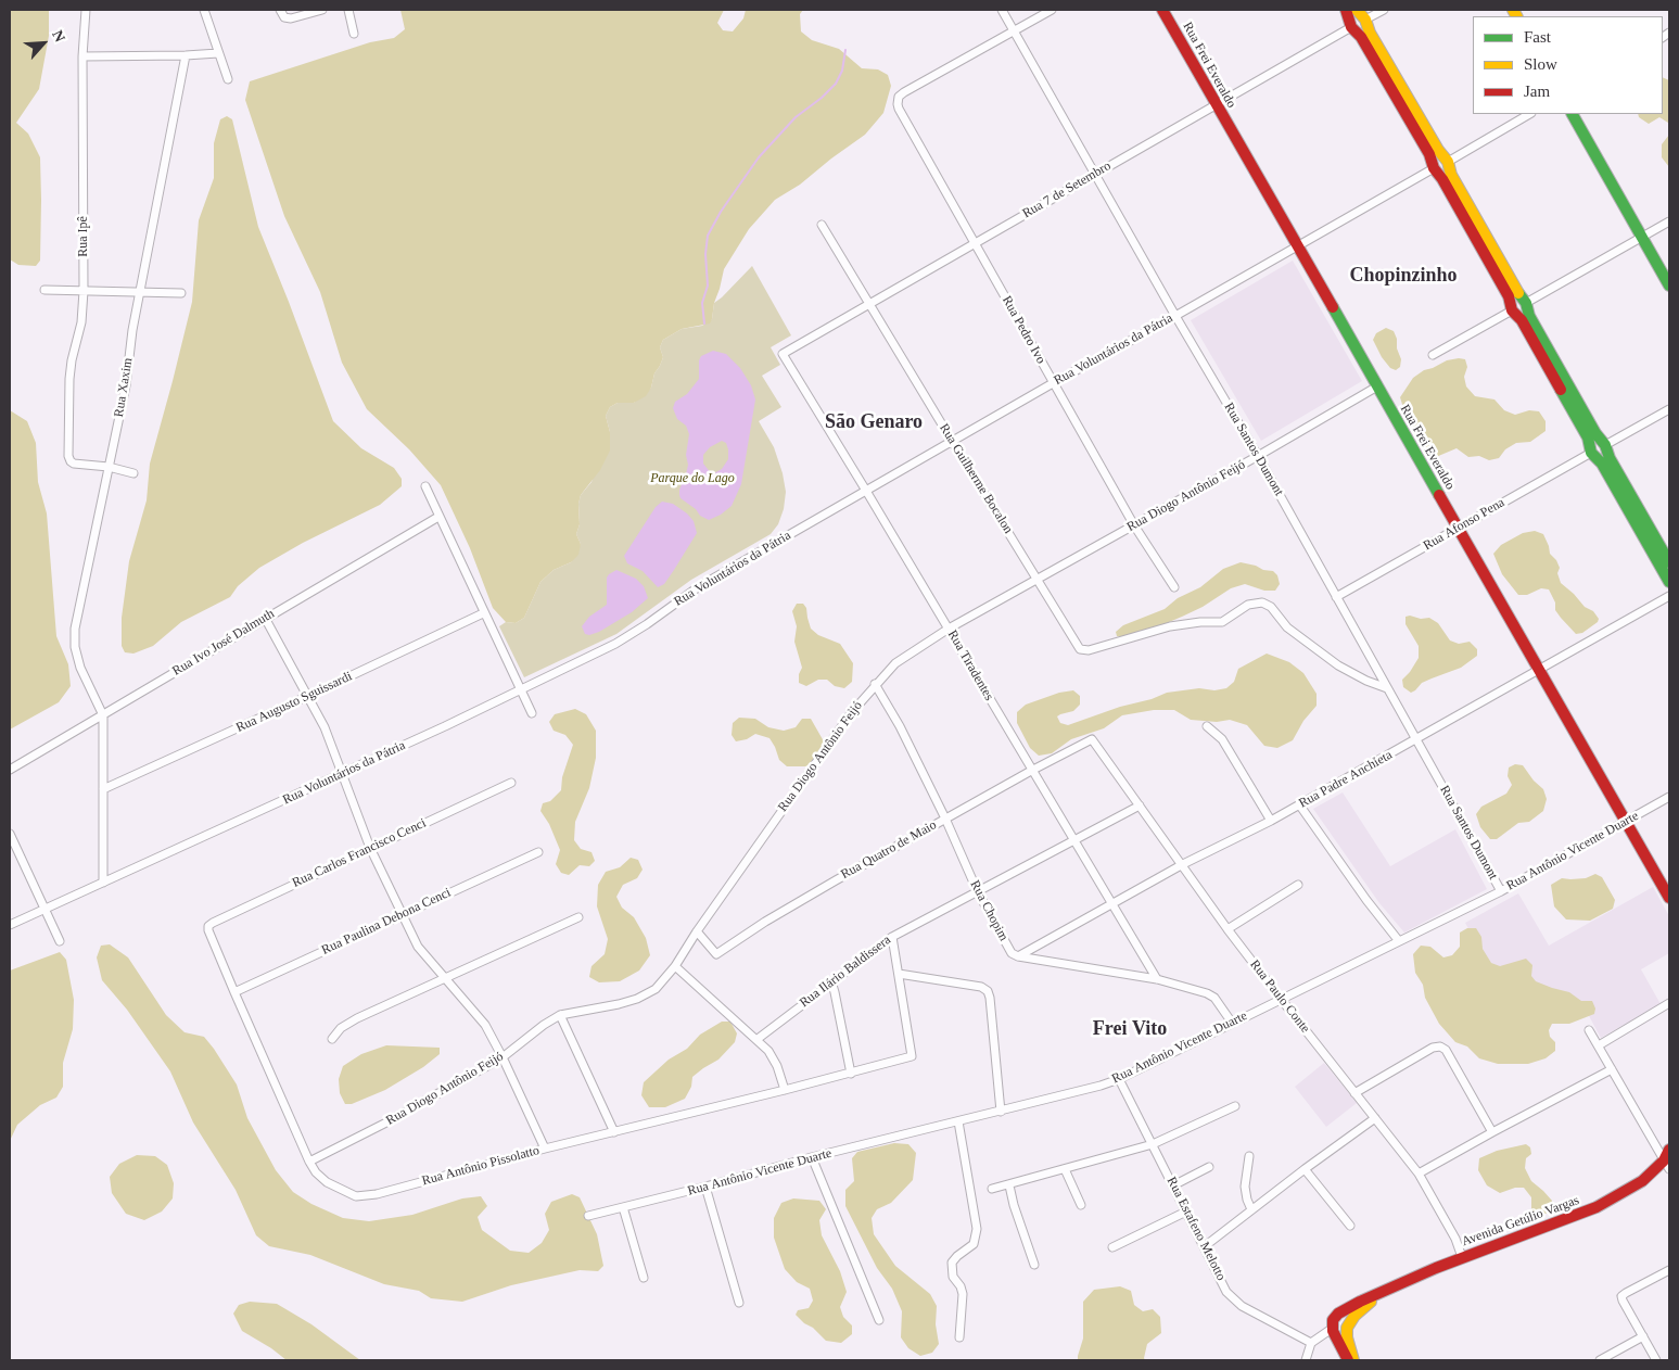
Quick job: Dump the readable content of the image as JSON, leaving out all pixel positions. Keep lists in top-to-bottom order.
{
  "streets": {
    "main road": ["Rua Frei Everaldo", "Avenida Getúlio Vargas"],
    "street": [
      "Rua 7 de Setembro",
      "Rua Ipê",
      "Rua Pedro Ivo",
      "Rua Voluntários da Pátria",
      "Rua Xaxim",
      "Rua Santos Dumont",
      "Rua Guilherme Bocalon",
      "Rua Diogo Antônio Feijó",
      "Rua Afonso Pena",
      "Rua Ivo José Dalmuth",
      "Rua Tiradentes",
      "Rua Augusto Sguissardi",
      "Rua Padre Anchieta",
      "Rua Quatro de Maio",
      "Rua Antônio Vicente Duarte",
      "Rua Carlos Francisco Cenci",
      "Rua Chopim",
      "Rua Paulina Debona Cenci",
      "Rua Ilário Baldissera",
      "Rua Paulo Conte",
      "Rua Antônio Pissolatto",
      "Rua Estafeno Melotto"
    ]
  },
  "crossings": [
    ["Rua Frei Everaldo", "Rua 7 de Setembro"],
    ["Rua Frei Everaldo", "Rua Voluntários da Pátria"],
    ["Rua Frei Everaldo", "Rua Diogo Antônio Feijó"],
    ["Rua Frei Everaldo", "Rua Afonso Pena"],
    ["Rua Frei Everaldo", "Rua Padre Anchieta"],
    ["Rua Frei Everaldo", "Rua Antônio Vicente Duarte"],
    ["Rua 7 de Setembro", "Rua Pedro Ivo"],
    ["Rua 7 de Setembro", "Rua Santos Dumont"],
    ["Rua 7 de Setembro", "Rua Guilherme Bocalon"],
    ["Rua 7 de Setembro", "Rua Tiradentes"],
    ["Rua Ipê", "Rua Xaxim"],
    ["Rua Pedro Ivo", "Rua Voluntários da Pátria"],
    ["Rua Pedro Ivo", "Rua Santos Dumont"],
    ["Rua Pedro Ivo", "Rua Diogo Antônio Feijó"],
    ["Rua Voluntários da Pátria", "Rua Santos Dumont"],
    ["Rua Voluntários da Pátria", "Rua Guilherme Bocalon"],
    ["Rua Voluntários da Pátria", "Rua Tiradentes"],
    ["Rua Xaxim", "Rua Ivo José Dalmuth"],
    ["Rua Santos Dumont", "Rua Guilherme Bocalon"],
    ["Rua Santos Dumont", "Rua Diogo Antônio Feijó"],
    ["Rua Santos Dumont", "Rua Afonso Pena"],
    ["Rua Santos Dumont", "Rua Padre Anchieta"],
    ["Rua Santos Dumont", "Rua Antônio Vicente Duarte"],
    ["Rua Guilherme Bocalon", "Rua Diogo Antônio Feijó"],
    ["Rua Diogo Antônio Feijó", "Rua Tiradentes"],
    ["Rua Diogo Antônio Feijó", "Rua Quatro de Maio"],
    ["Rua Diogo Antônio Feijó", "Rua Chopim"],
    ["Rua Diogo Antônio Feijó", "Rua Antônio Pissolatto"],
    ["Rua Tiradentes", "Rua Padre Anchieta"],
    ["Rua Tiradentes", "Rua Quatro de Maio"],
    ["Rua Tiradentes", "Rua Ilário Baldissera"],
    ["Rua Padre Anchieta", "Rua Chopim"],
    ["Rua Padre Anchieta", "Rua Paulo Conte"],
    ["Rua Quatro de Maio", "Rua Chopim"],
    ["Rua Quatro de Maio", "Rua Paulo Conte"],
    ["Rua Antônio Vicente Duarte", "Rua Paulo Conte"],
    ["Rua Antônio Vicente Duarte", "Rua Estafeno Melotto"],
    ["Rua Carlos Francisco Cenci", "Rua Antônio Pissolatto"],
    ["Rua Chopim", "Rua Ilário Baldissera"],
    ["Rua Paulina Debona Cenci", "Rua Antônio Pissolatto"],
    ["Rua Ilário Baldissera", "Rua Paulo Conte"],
    ["Rua Paulo Conte", "Avenida Getúlio Vargas"]
  ],
  "districts": ["Chopinzinho", "São Genaro", "Frei Vito"],
  "parks": ["Parque do Lago"],
  "legend": ["Fast", "Slow", "Jam"],
  "north": "top right"
}
